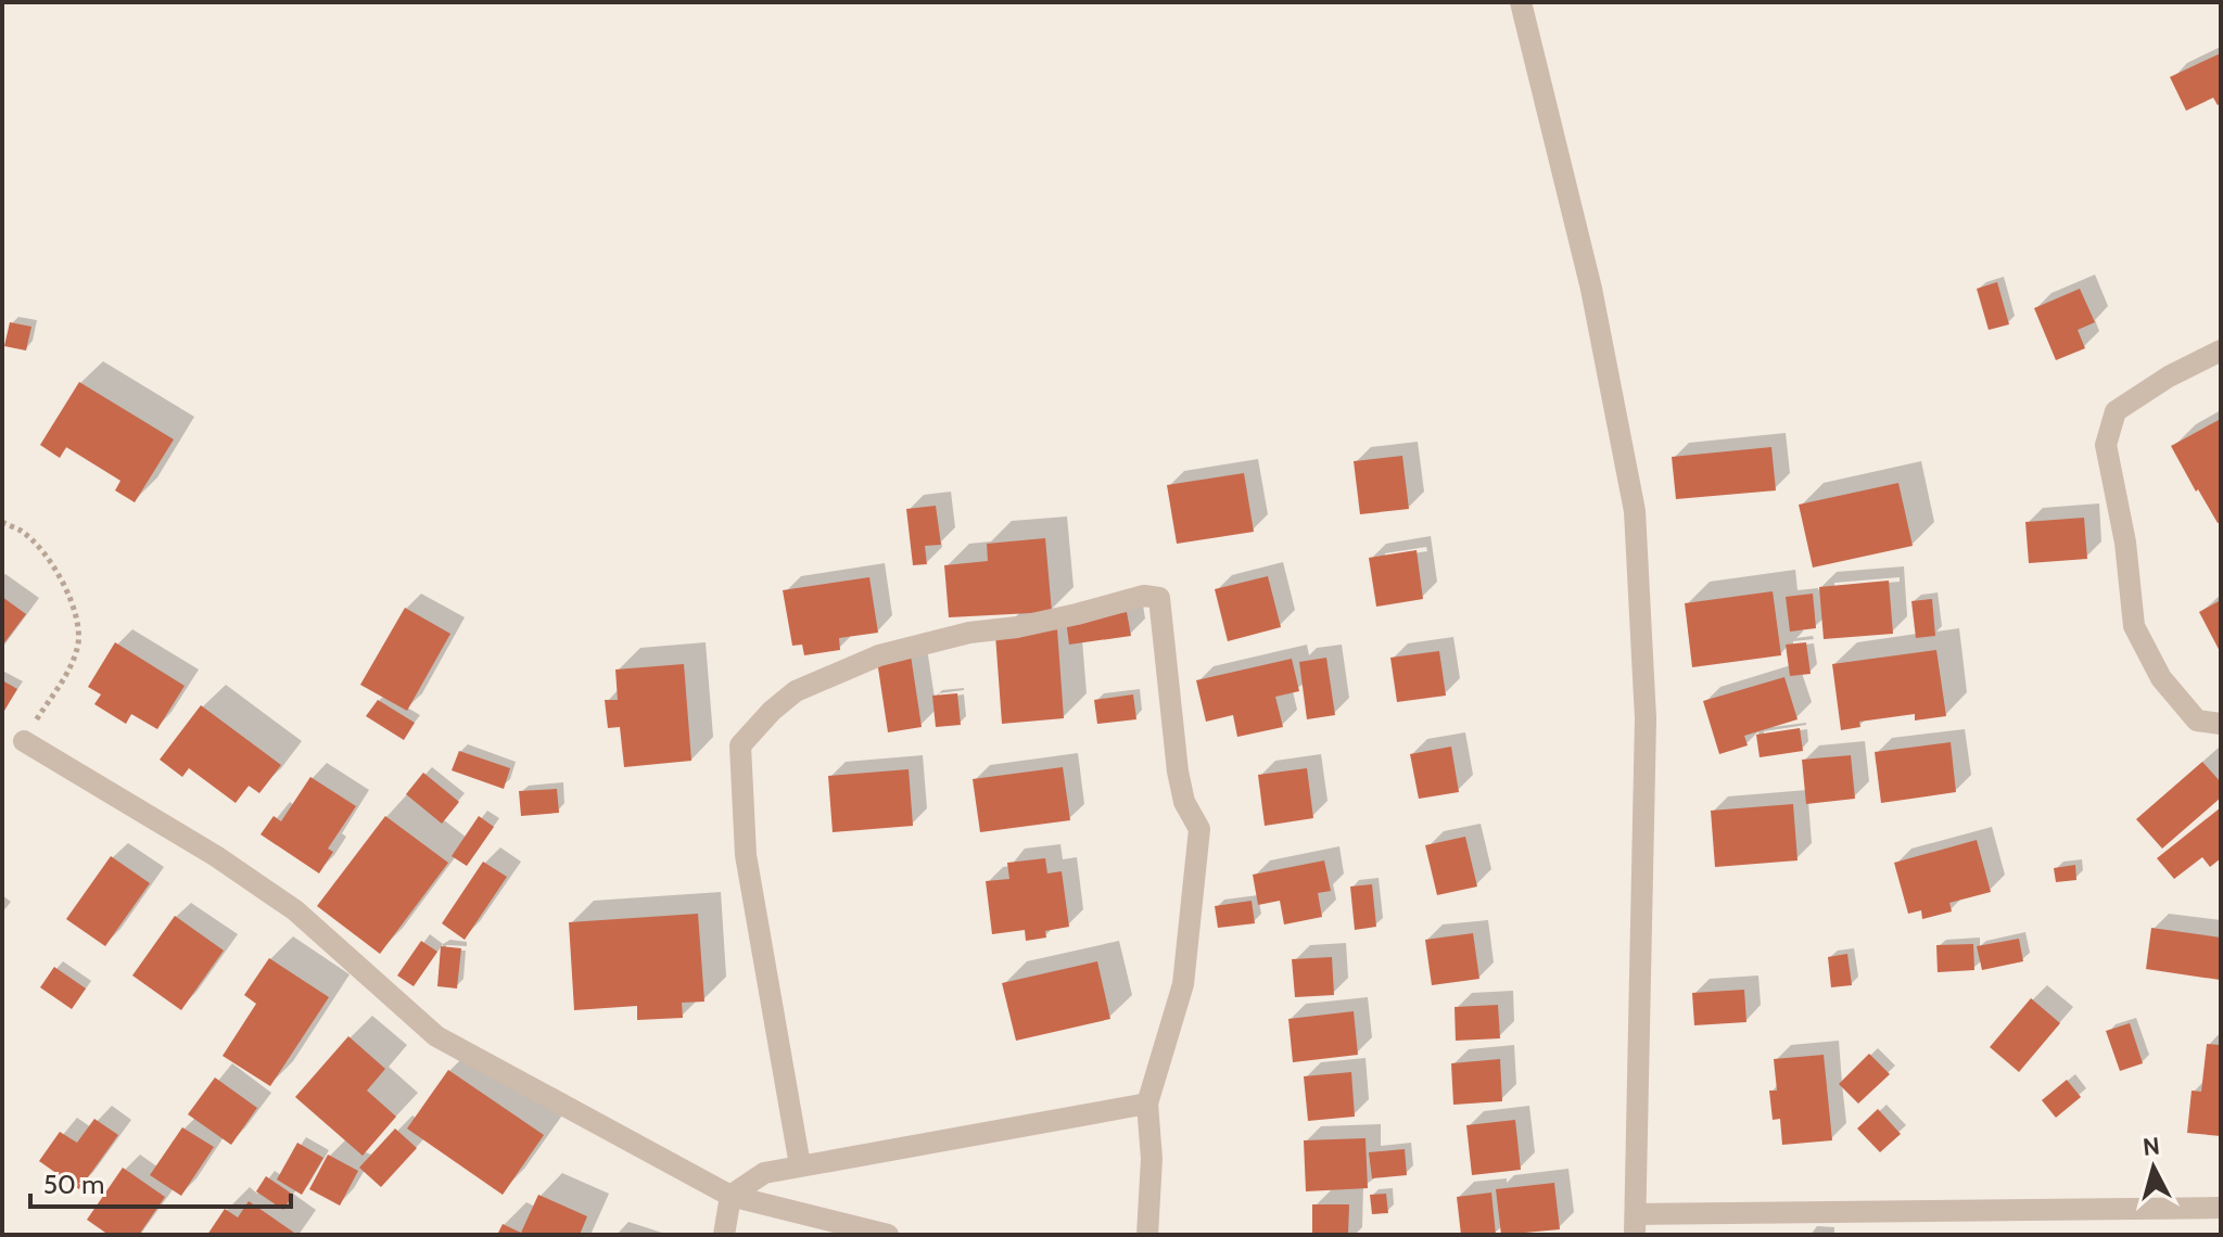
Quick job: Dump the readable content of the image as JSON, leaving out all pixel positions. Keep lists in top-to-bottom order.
{
  "scale_bar": "50 m",
  "north": "top"
}
